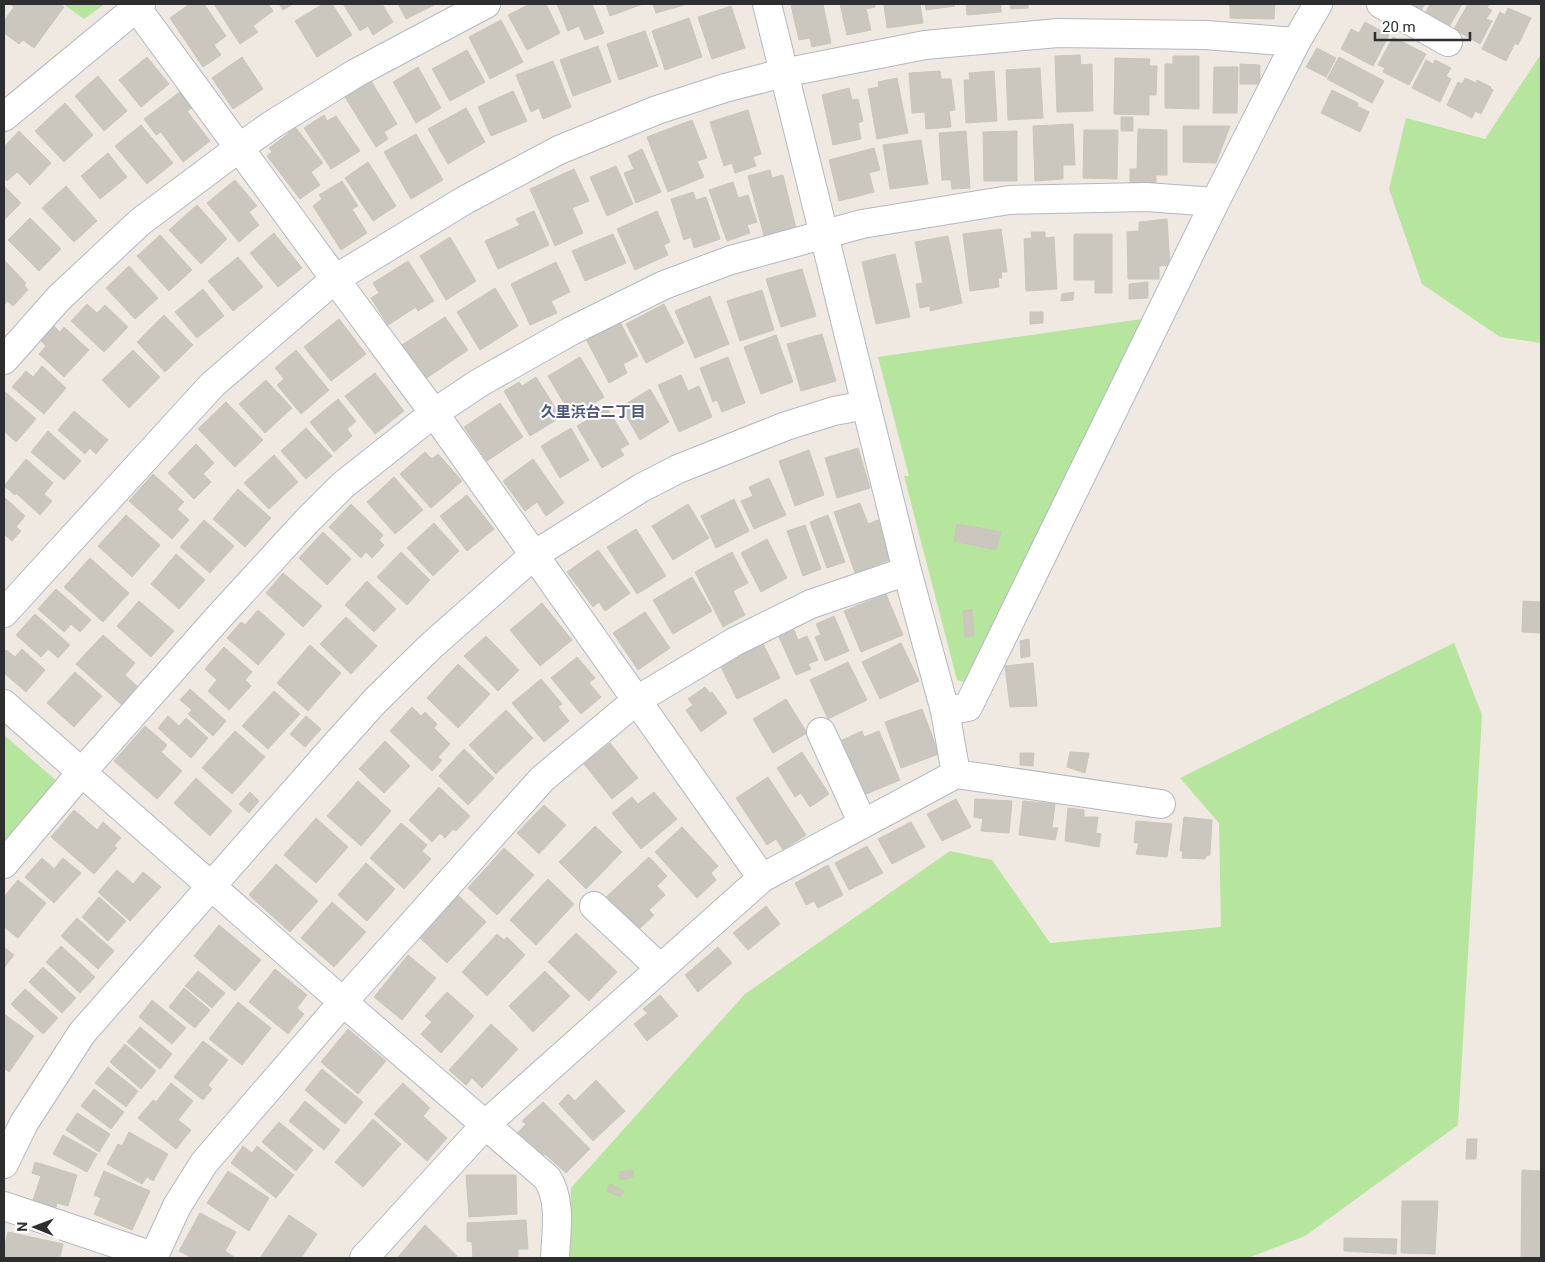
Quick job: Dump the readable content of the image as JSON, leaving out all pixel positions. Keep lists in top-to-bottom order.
{
  "districts": ["久里浜台二丁目"],
  "scale_bar": "20 m",
  "north": "left"
}
